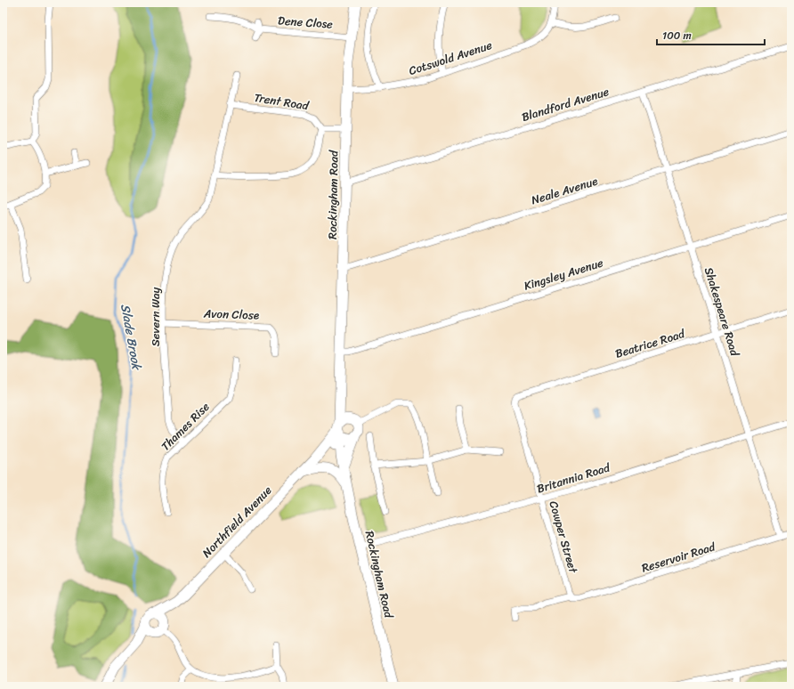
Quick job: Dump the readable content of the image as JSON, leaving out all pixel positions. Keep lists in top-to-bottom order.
{
  "streets": {
    "main road": ["Rockingham Road", "Northfield Avenue"],
    "street": [
      "Dene Close",
      "Cotswold Avenue",
      "Trent Road",
      "Blandford Avenue",
      "Neale Avenue",
      "Kingsley Avenue",
      "Shakespeare Road",
      "Avon Close",
      "Severn Way",
      "Beatrice Road",
      "Thames Rise",
      "Britannia Road",
      "Cowper Street",
      "Reservoir Road"
    ]
  },
  "crossings": [
    ["Dene Close", "Rockingham Road"],
    ["Cotswold Avenue", "Rockingham Road"],
    ["Trent Road", "Severn Way"],
    ["Blandford Avenue", "Rockingham Road"],
    ["Blandford Avenue", "Shakespeare Road"],
    ["Neale Avenue", "Rockingham Road"],
    ["Neale Avenue", "Shakespeare Road"],
    ["Rockingham Road", "Kingsley Avenue"],
    ["Rockingham Road", "Britannia Road"],
    ["Rockingham Road", "Northfield Avenue"],
    ["Kingsley Avenue", "Shakespeare Road"],
    ["Shakespeare Road", "Beatrice Road"],
    ["Shakespeare Road", "Britannia Road"],
    ["Shakespeare Road", "Reservoir Road"],
    ["Avon Close", "Severn Way"],
    ["Severn Way", "Thames Rise"],
    ["Beatrice Road", "Cowper Street"],
    ["Britannia Road", "Cowper Street"],
    ["Cowper Street", "Reservoir Road"]
  ],
  "water": ["Slade Brook"],
  "scale_bar": "100 m"
}
